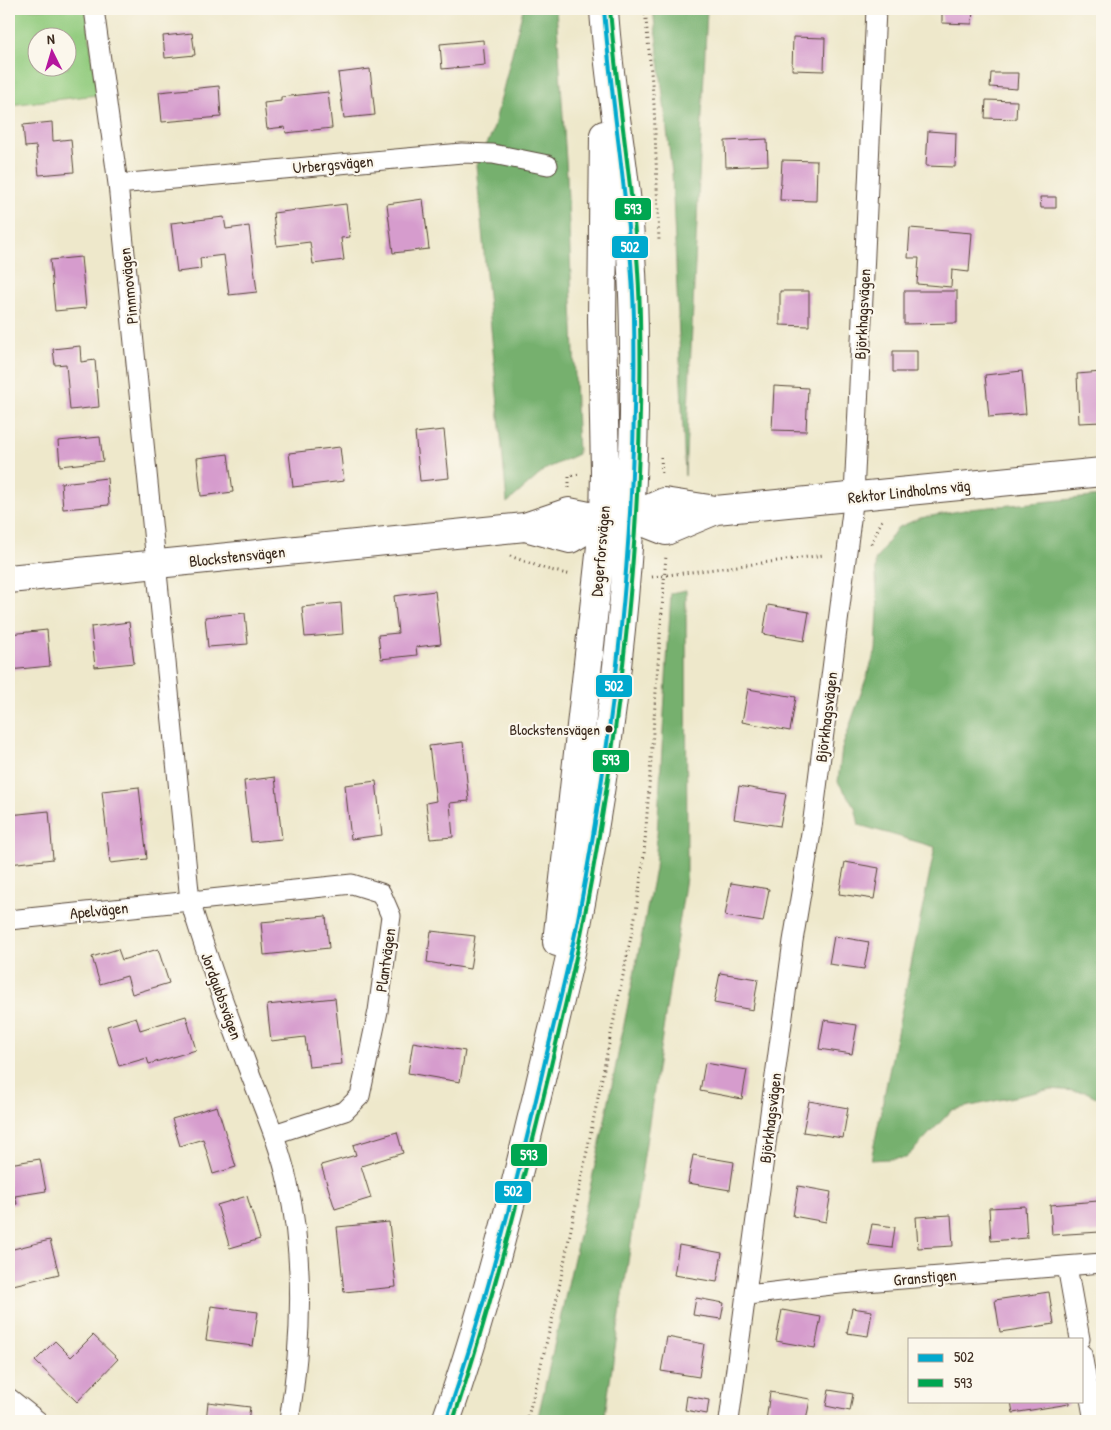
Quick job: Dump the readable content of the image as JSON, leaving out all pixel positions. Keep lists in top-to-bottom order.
{
  "streets": {
    "main road": ["Rektor Lindholms väg", "Degerforsvägen", "Blockstensvägen"],
    "street": [
      "Urbergsvägen",
      "Pinnmovägen",
      "Björkhagsvägen",
      "Apelvägen",
      "Plantvägen",
      "Jordgubbsvägen",
      "Granstigen"
    ]
  },
  "crossings": [
    ["Urbergsvägen", "Pinnmovägen"],
    ["Pinnmovägen", "Blockstensvägen"],
    ["Pinnmovägen", "Jordgubbsvägen"],
    ["Björkhagsvägen", "Rektor Lindholms väg"],
    ["Björkhagsvägen", "Granstigen"],
    ["Rektor Lindholms väg", "Degerforsvägen"],
    ["Rektor Lindholms väg", "Blockstensvägen"],
    ["Degerforsvägen", "Blockstensvägen"],
    ["Blockstensvägen", "Jordgubbsvägen"],
    ["Apelvägen", "Plantvägen"],
    ["Apelvägen", "Jordgubbsvägen"],
    ["Plantvägen", "Jordgubbsvägen"]
  ],
  "places": ["Blockstensvägen"],
  "lines": ["transit line 502", "transit line 593"],
  "legend": ["502", "593"],
  "north": "top"
}
